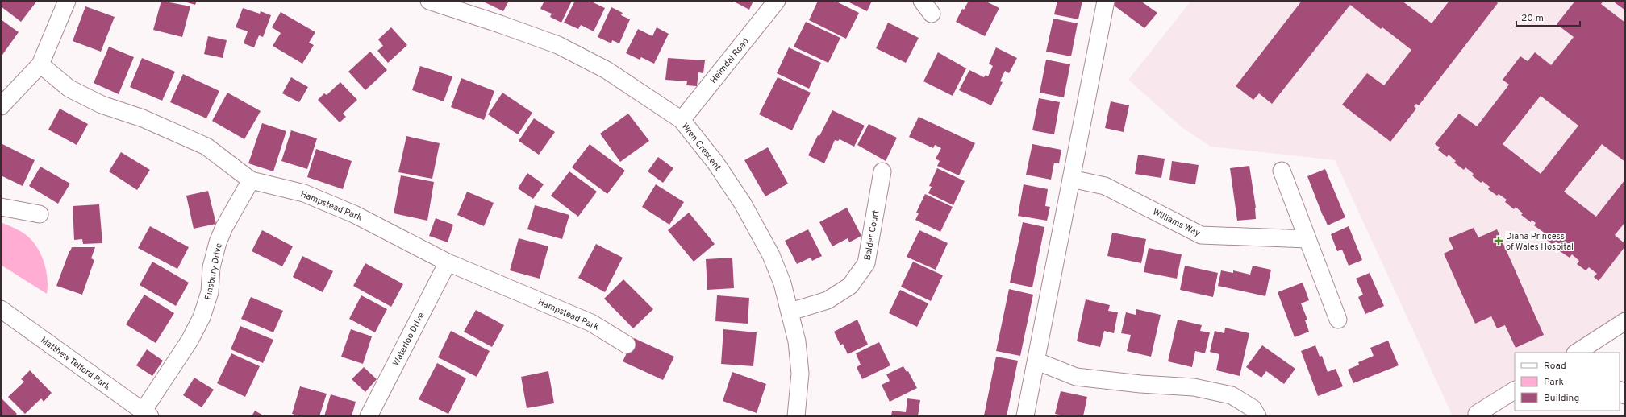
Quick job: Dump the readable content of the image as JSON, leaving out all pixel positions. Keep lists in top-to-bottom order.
{
  "streets": {
    "street": [
      "Heimdal Road",
      "Wren Crescent",
      "Hampstead Park",
      "Williams Way",
      "Balder Court",
      "Finsbury Drive",
      "Waterloo Drive",
      "Matthew Telford Park"
    ]
  },
  "crossings": [
    ["Heimdal Road", "Wren Crescent"],
    ["Wren Crescent", "Balder Court"],
    ["Hampstead Park", "Finsbury Drive"],
    ["Hampstead Park", "Waterloo Drive"],
    ["Finsbury Drive", "Matthew Telford Park"]
  ],
  "places": {
    "health": ["Diana Princess of Wales Hospital"]
  },
  "legend": ["Road", "Park", "Building"],
  "scale_bar": "20 m"
}
